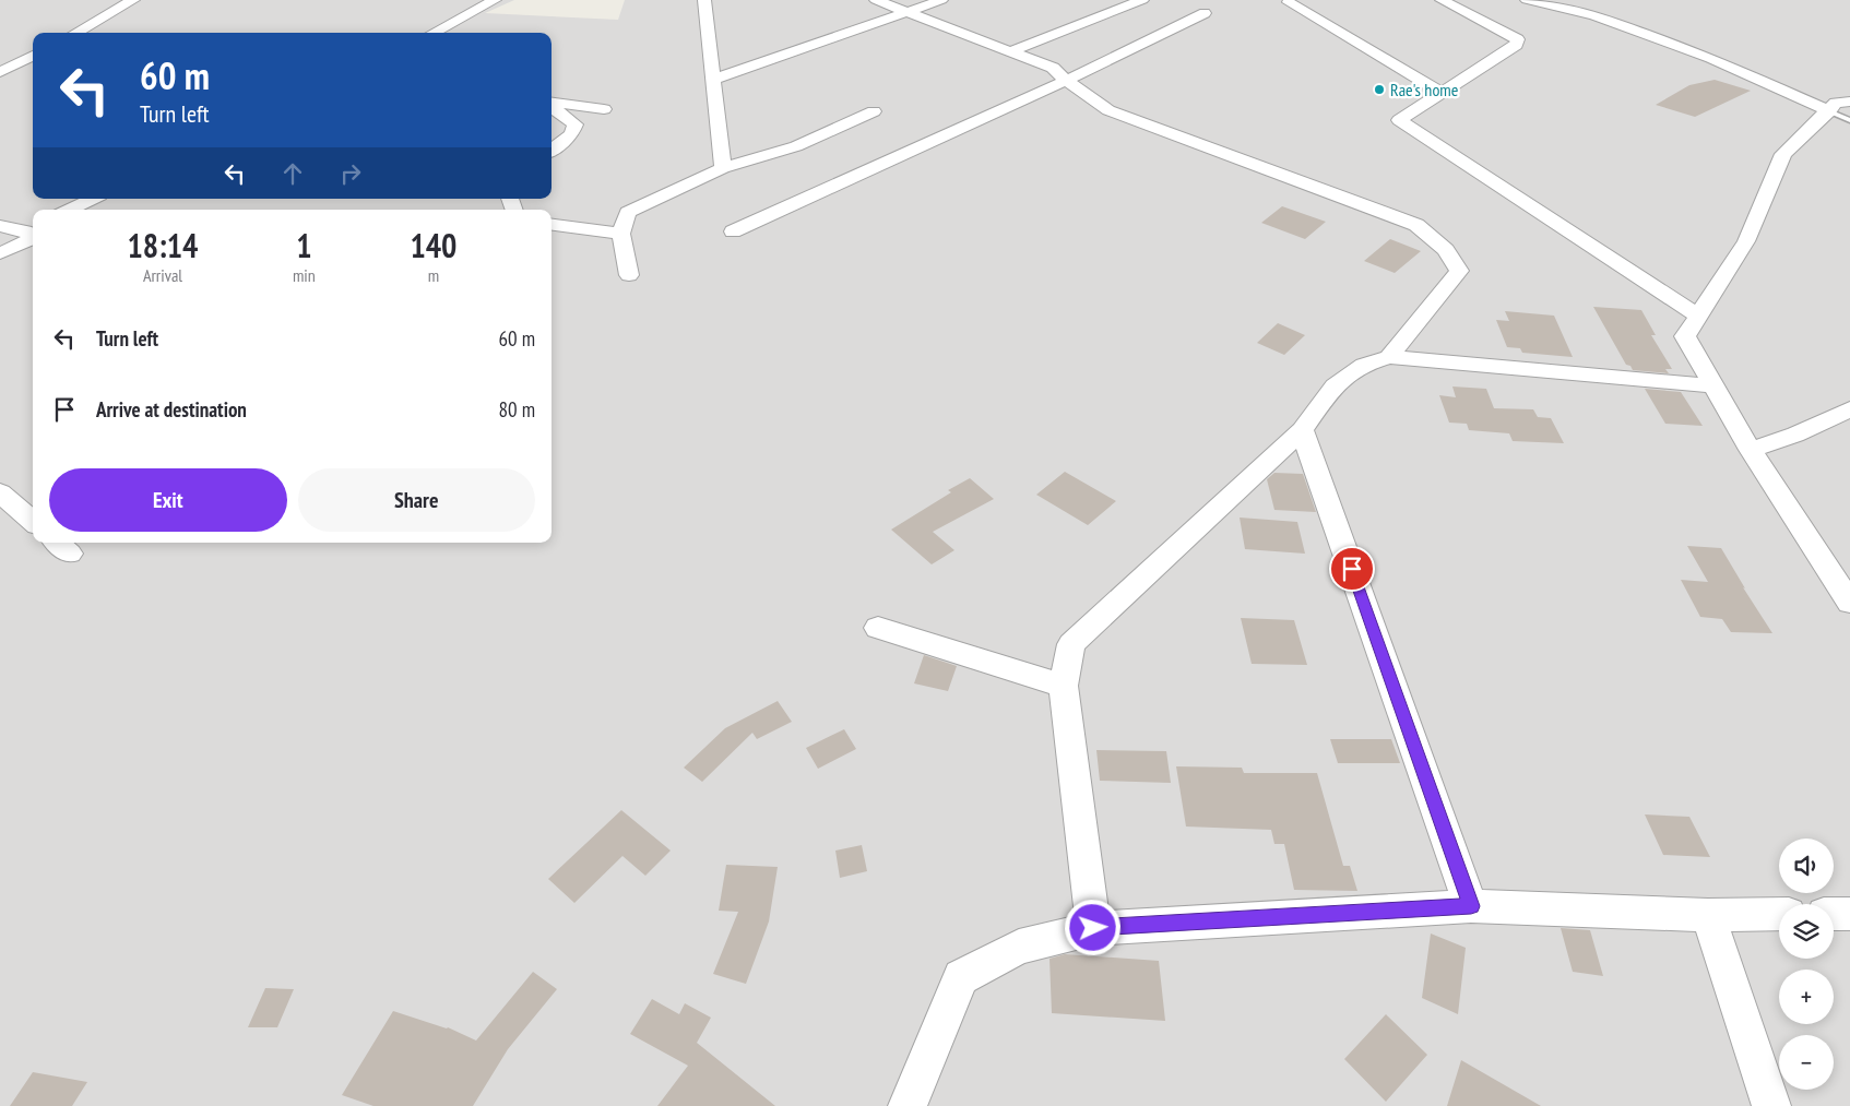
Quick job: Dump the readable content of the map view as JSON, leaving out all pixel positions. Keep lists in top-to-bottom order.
{
  "places": ["Rae's home"],
  "page": {
    "turn": ["60 m", "Turn left"],
    "eta": [
      "18:14",
      "Arrival",
      "1",
      "min",
      "140",
      "m"
    ],
    "list": [
      {
        "name": "Turn left",
        "value": "60 m"
      },
      {
        "name": "Arrive at destination",
        "value": "80 m"
      }
    ],
    "buttons": ["Exit", "Share"],
    "map_buttons": ["+", "−"]
  }
}
